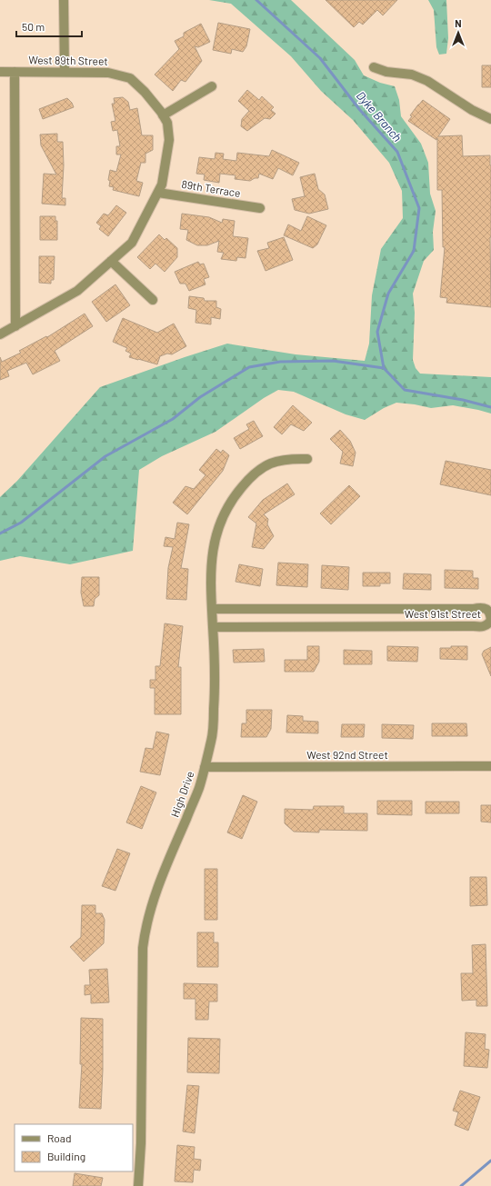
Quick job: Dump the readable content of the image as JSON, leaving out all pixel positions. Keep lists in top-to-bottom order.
{
  "streets": {
    "street": [
      "West 89th Street",
      "89th Terrace",
      "West 91st Street",
      "West 92nd Street",
      "High Drive"
    ]
  },
  "crossings": [
    ["West 89th Street", "89th Terrace"],
    ["West 91st Street", "High Drive"],
    ["West 92nd Street", "High Drive"]
  ],
  "water": ["Dyke Branch"],
  "legend": ["Road", "Building"],
  "scale_bar": "50 m",
  "north": "top"
}
